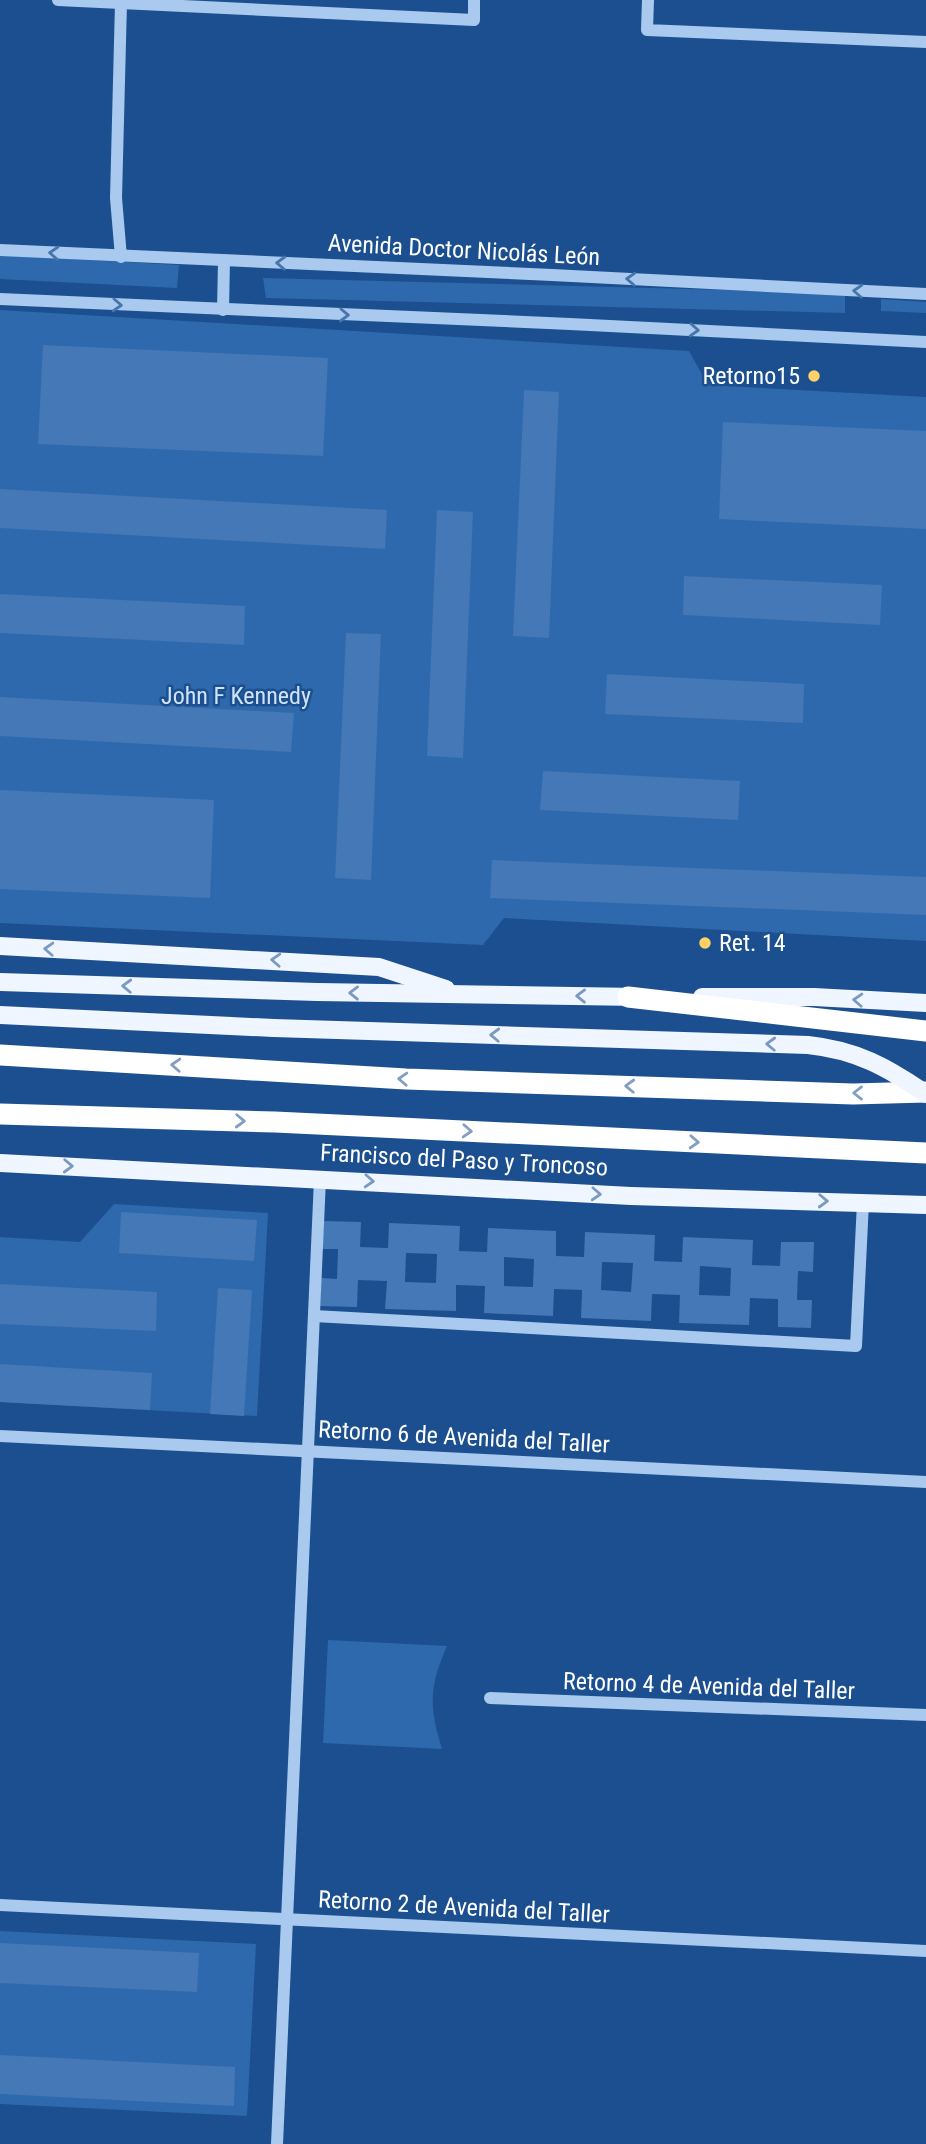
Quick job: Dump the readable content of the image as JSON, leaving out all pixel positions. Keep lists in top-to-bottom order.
{
  "streets": {
    "highway": ["Francisco del Paso y Troncoso"],
    "street": [
      "Avenida Doctor Nicolás León",
      "Retorno 6 de Avenida del Taller",
      "Retorno 4 de Avenida del Taller",
      "Retorno 2 de Avenida del Taller"
    ]
  },
  "parks": ["John F Kennedy"],
  "places": ["Retorno15", "Ret. 14"]
}
